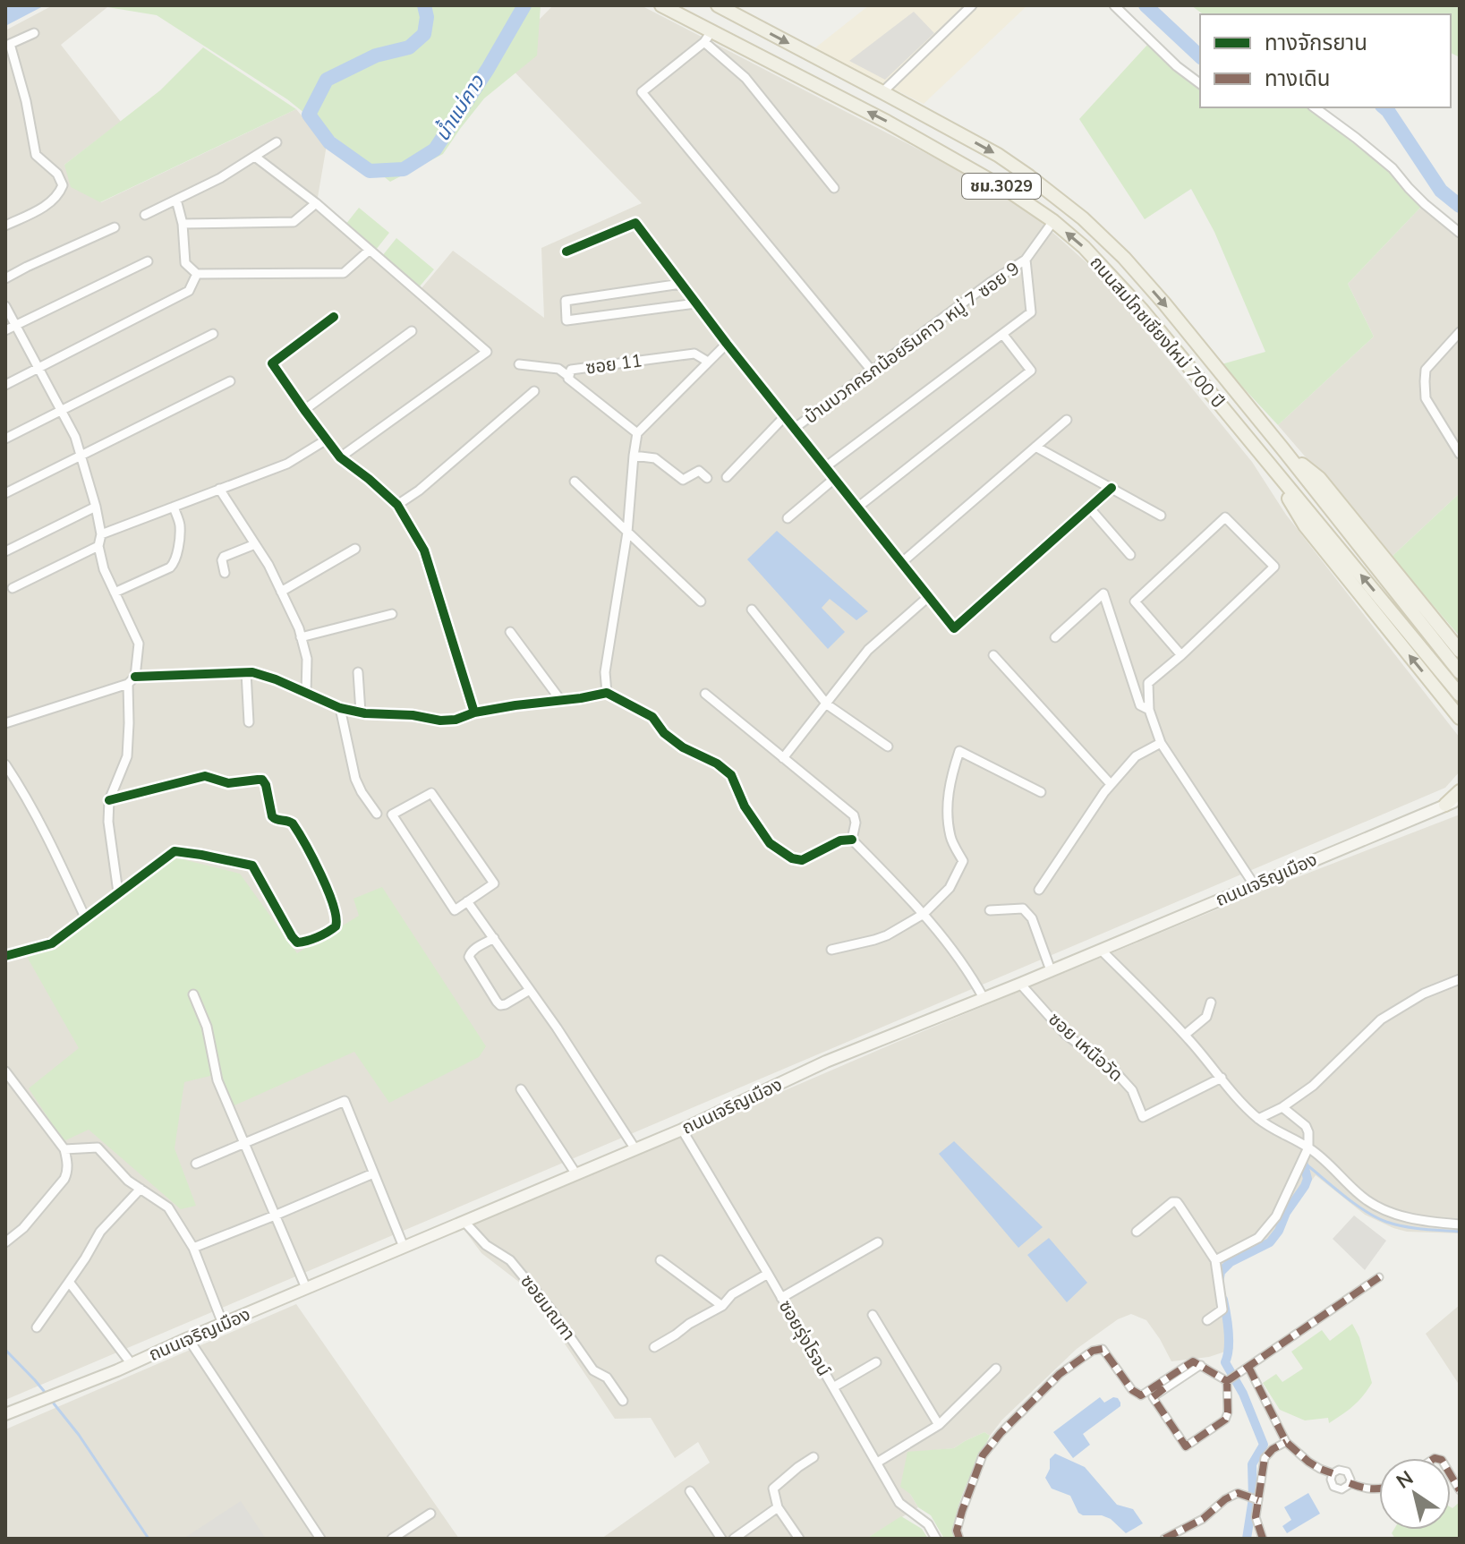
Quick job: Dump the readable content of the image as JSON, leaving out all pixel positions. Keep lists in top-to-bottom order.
{
  "streets": {
    "main road": ["ชม.3029", "ถนนสมโภชเชียงใหม่ 700 ปี", "ถนนเจริญเมือง"],
    "street": [
      "บ้านบวกครกน้อยริมคาว หมู่ 7 ซอย 9",
      "ซอย 11",
      "ซอย เหนือวัด",
      "ซอยมณฑา",
      "ซอยรุ่งโรจน์"
    ]
  },
  "crossings": [
    ["ถนนสมโภชเชียงใหม่ 700 ปี", "บ้านบวกครกน้อยริมคาว หมู่ 7 ซอย 9"],
    ["ถนนเจริญเมือง", "ซอย เหนือวัด"],
    ["ถนนเจริญเมือง", "ซอยมณฑา"],
    ["ถนนเจริญเมือง", "ซอยรุ่งโรจน์"]
  ],
  "water": ["น้ำแม่คาว"],
  "legend": ["ทางจักรยาน", "ทางเดิน"],
  "north": "top left"
}
